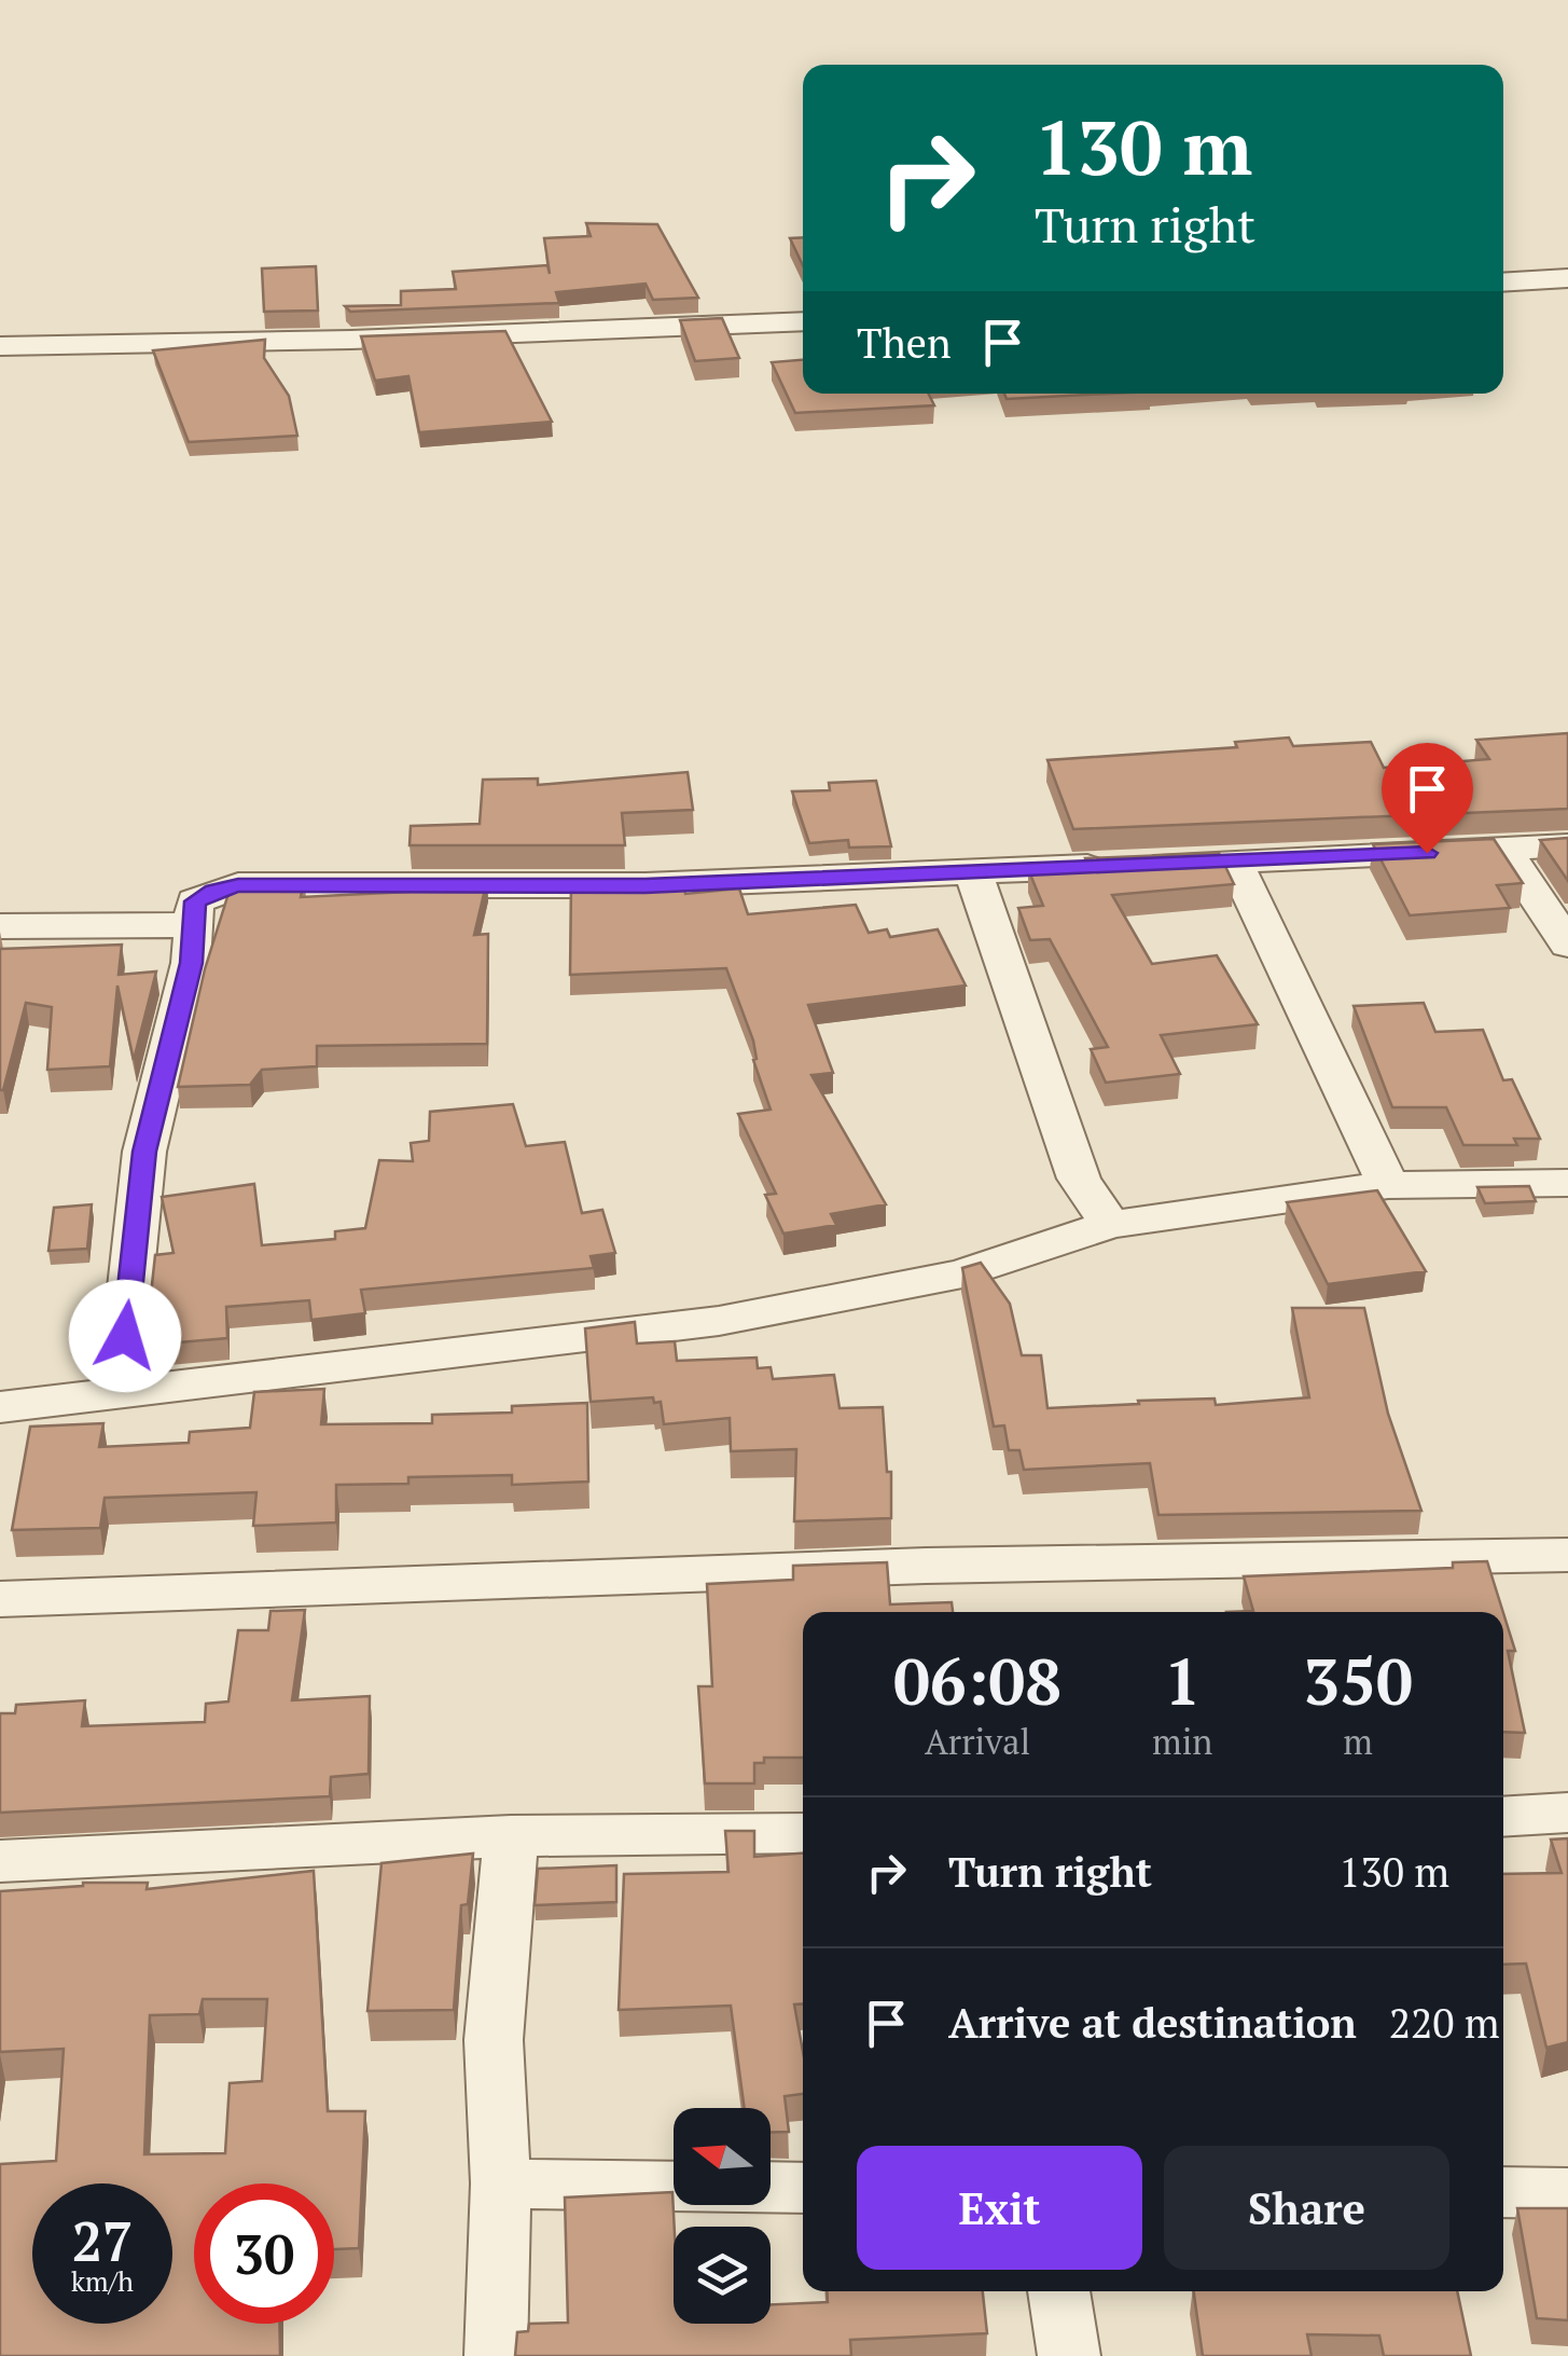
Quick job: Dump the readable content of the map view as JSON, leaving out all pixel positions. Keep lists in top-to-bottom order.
{
  "north": "left",
  "page": {
    "turn": ["130 m", "Turn right"],
    "then": "Then",
    "eta": [
      "06:08",
      "Arrival",
      "1",
      "min",
      "350",
      "m"
    ],
    "list": [
      {
        "name": "Turn right",
        "value": "130 m"
      },
      {
        "name": "Arrive at destination",
        "value": "220 m"
      }
    ],
    "buttons": ["Exit", "Share"],
    "speed": "27 km/h",
    "limit": "30"
  }
}
